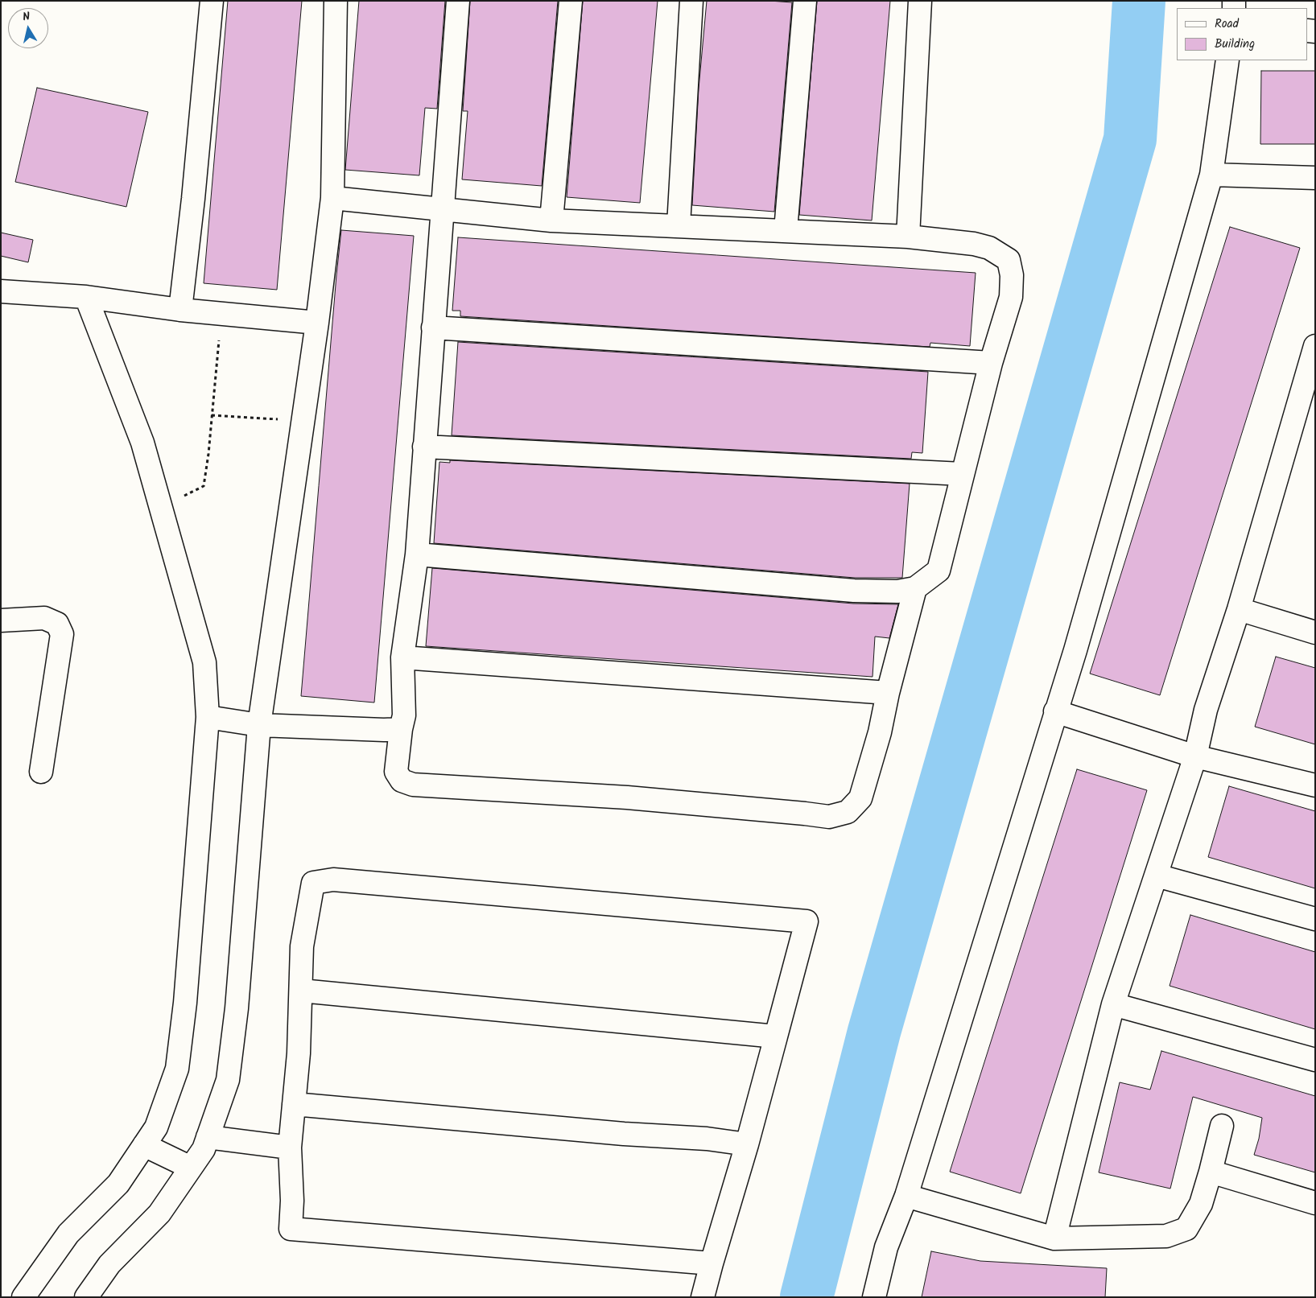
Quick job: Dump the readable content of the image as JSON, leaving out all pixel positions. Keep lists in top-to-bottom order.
{
  "legend": ["Road", "Building"],
  "north": "top"
}
